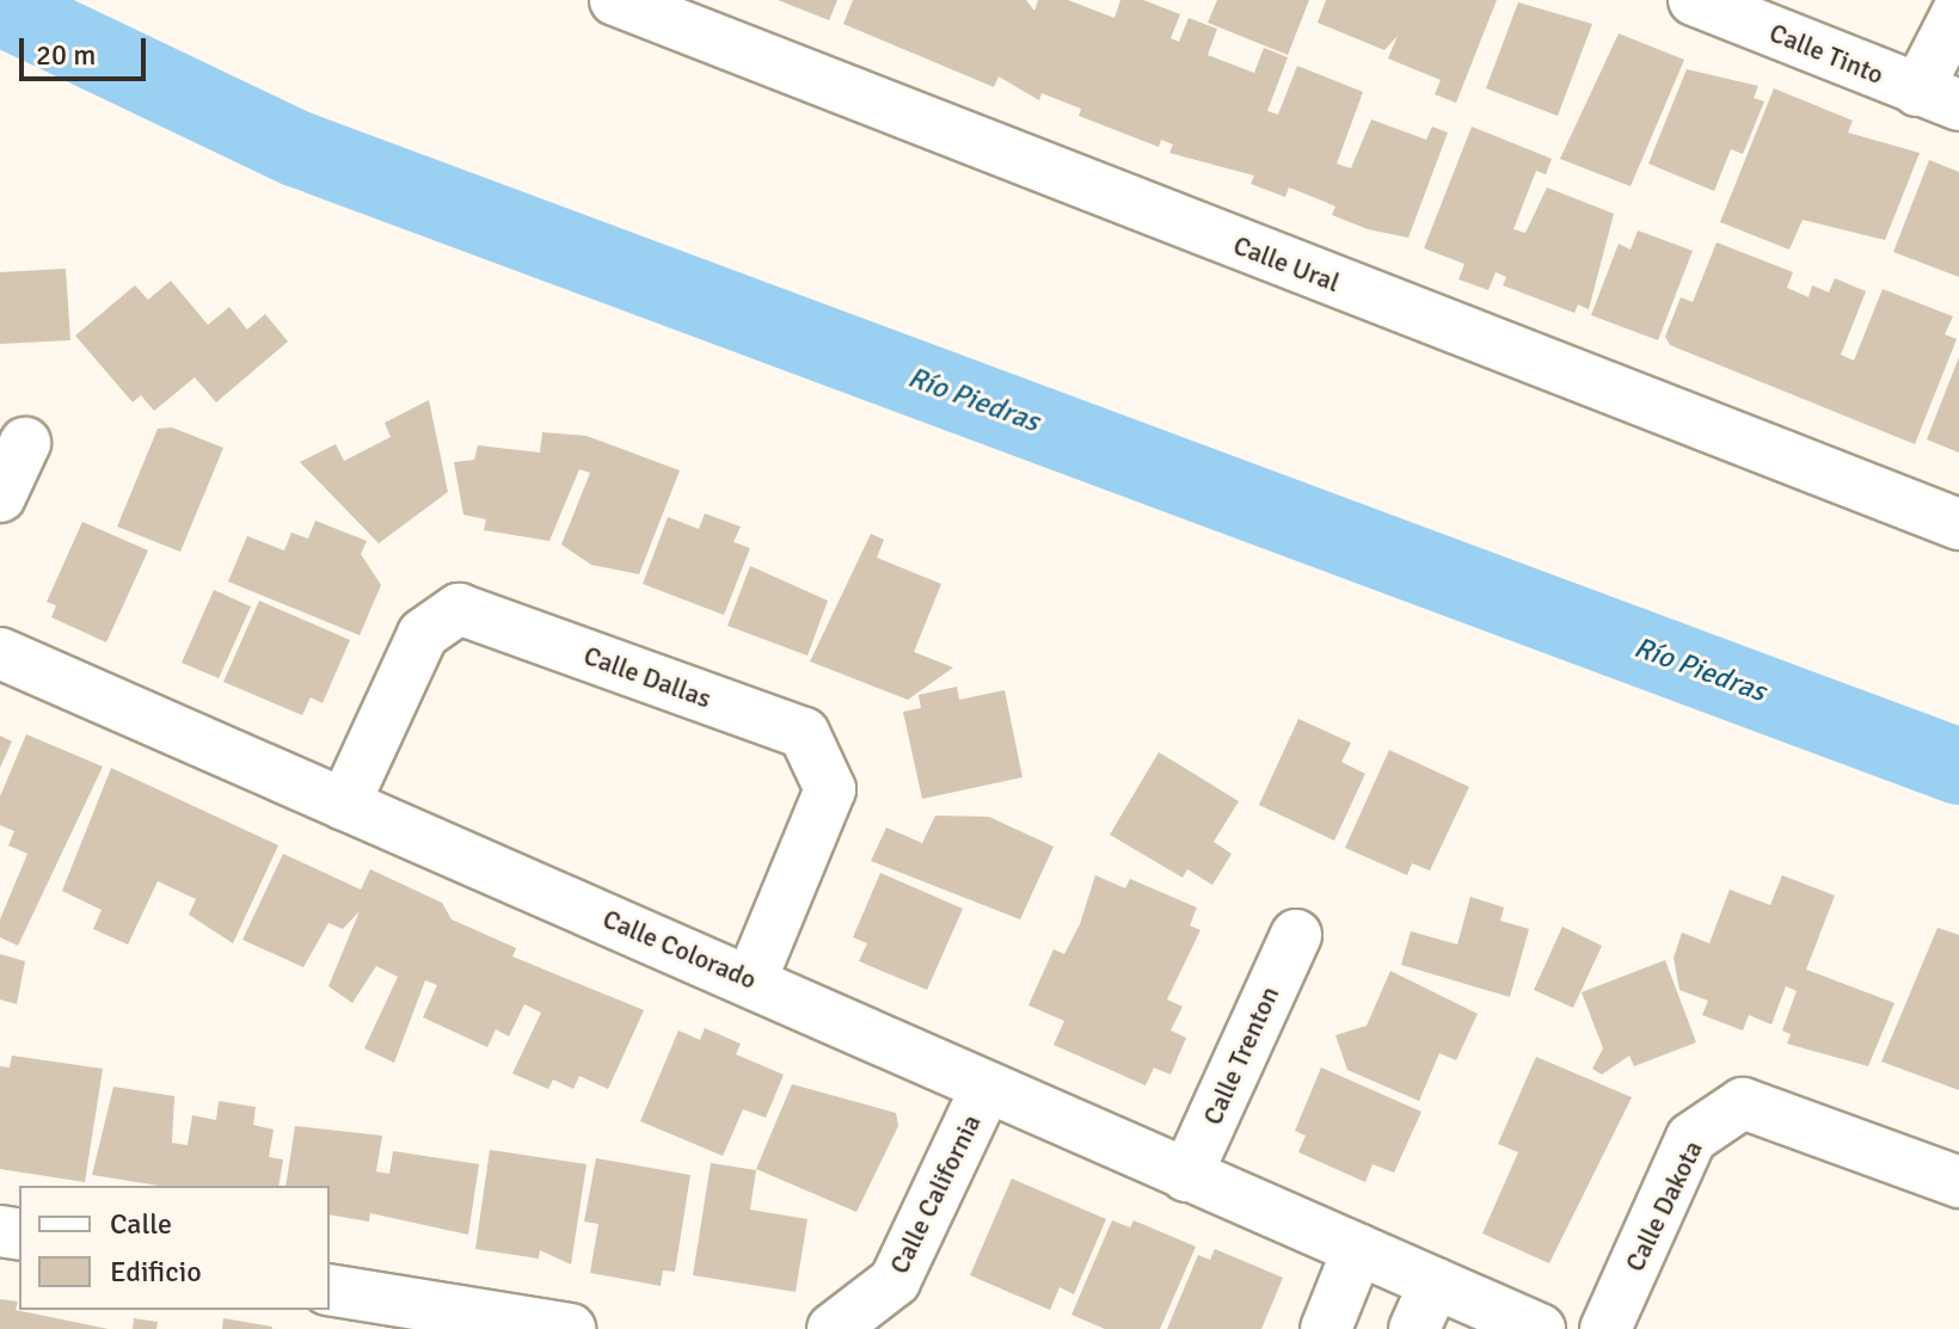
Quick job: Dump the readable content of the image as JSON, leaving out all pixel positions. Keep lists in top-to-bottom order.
{
  "streets": {
    "street": [
      "Calle Tinto",
      "Calle Ural",
      "Calle Dallas",
      "Calle Colorado",
      "Calle Trenton",
      "Calle California",
      "Calle Dakota"
    ]
  },
  "crossings": [
    ["Calle Dallas", "Calle Colorado"],
    ["Calle Colorado", "Calle Trenton"],
    ["Calle Colorado", "Calle California"]
  ],
  "water": ["Río Piedras"],
  "legend": ["Calle", "Edificio"],
  "scale_bar": "20 m"
}
